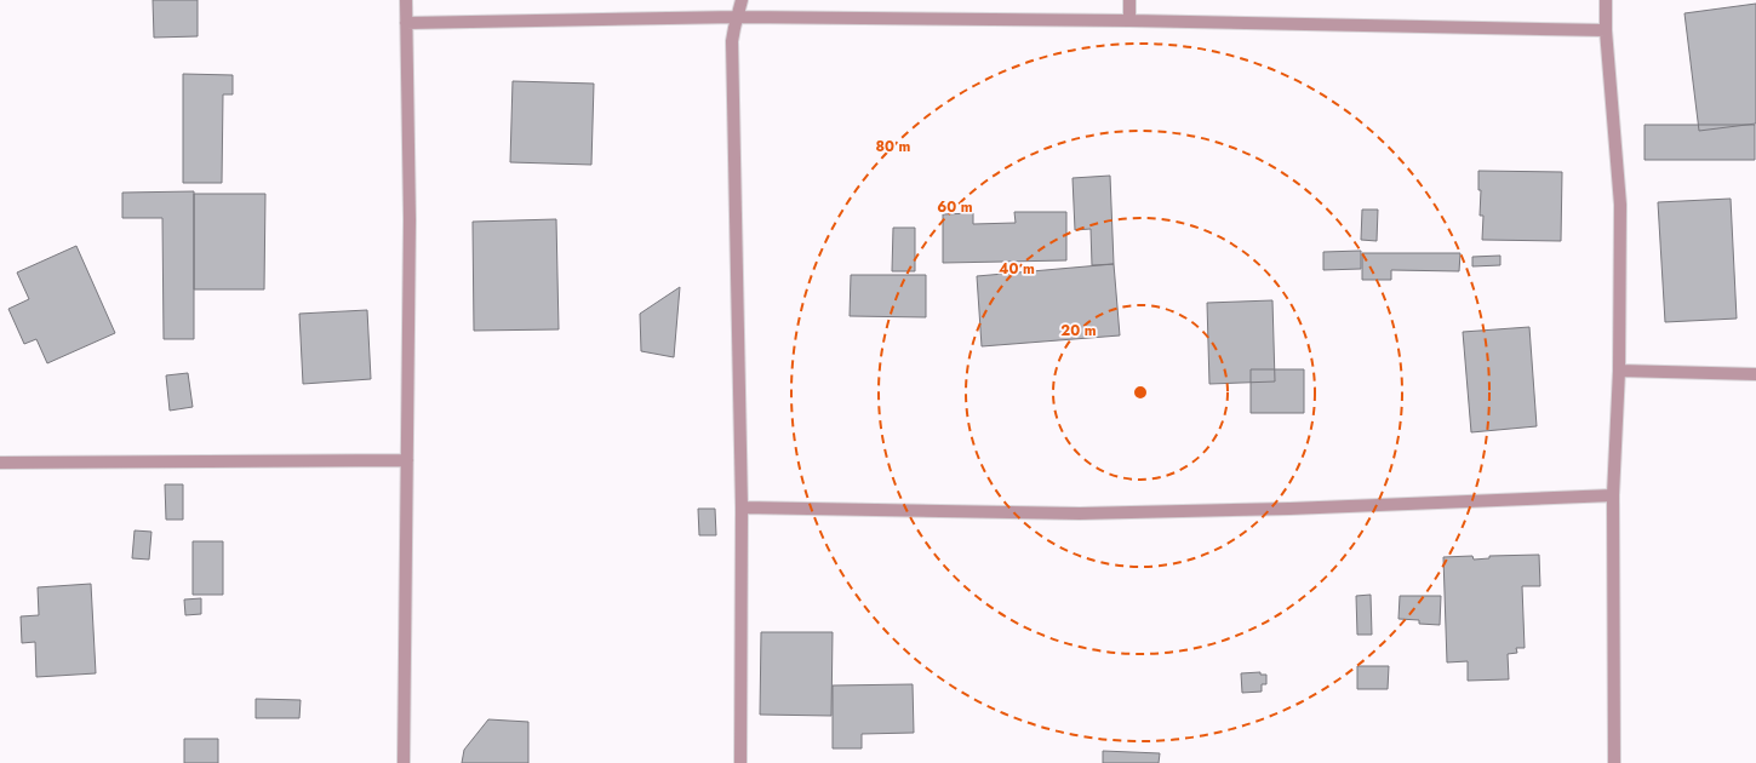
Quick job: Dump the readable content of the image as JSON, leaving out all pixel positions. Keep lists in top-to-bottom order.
{
  "rings": [
    "80 m",
    "60 m",
    "40 m",
    "20 m"
  ]
}
